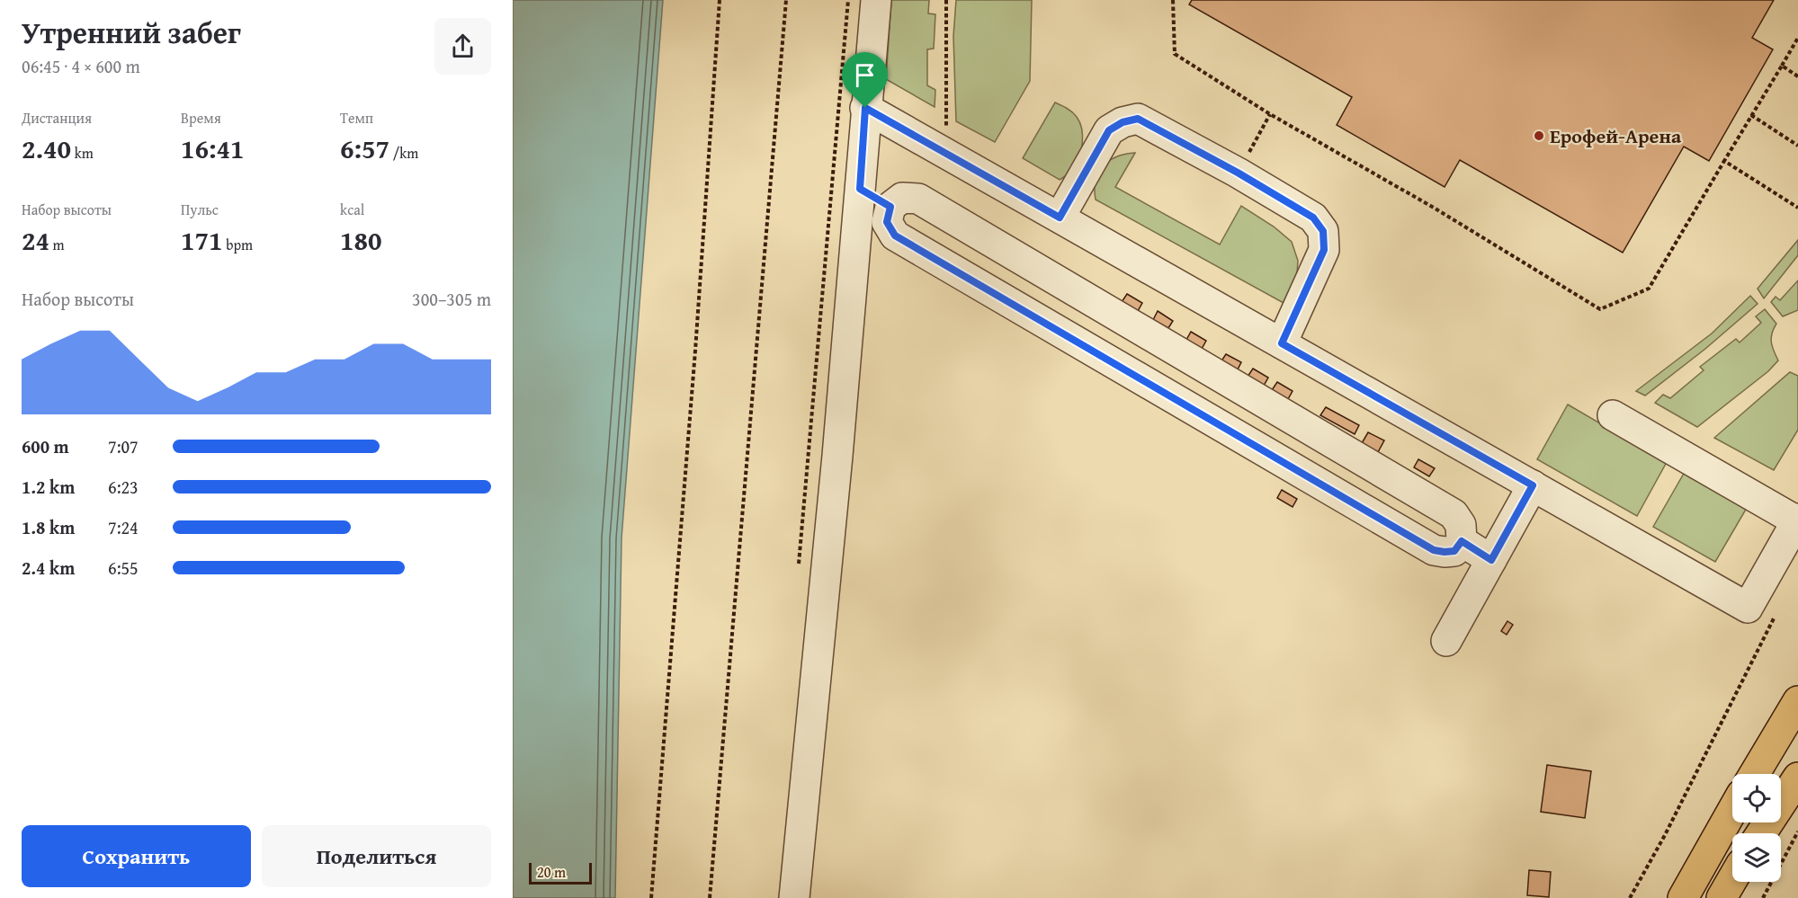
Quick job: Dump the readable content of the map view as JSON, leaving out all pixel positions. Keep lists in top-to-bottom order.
{
  "places": ["Ерофей-Арена"],
  "scale_bar": "20 m",
  "page": {
    "heading": ["Утренний забег", "06:45 · 4 × 600 m"],
    "stats": [
      ["Дистанция", "2.40 km"],
      ["Время", "16:41"],
      ["Темп", "6:57 /km"],
      ["Набор высоты", "24 m"],
      ["Пульс", "171 bpm"],
      ["kcal", "180"]
    ],
    "chart": ["Набор высоты", "300–305 m"],
    "list": [
      {
        "name": "600 m",
        "note": "7:07"
      },
      {
        "name": "1.2 km",
        "note": "6:23"
      },
      {
        "name": "1.8 km",
        "note": "7:24"
      },
      {
        "name": "2.4 km",
        "note": "6:55"
      }
    ],
    "buttons": ["Сохранить", "Поделиться"],
    "scale": "20 m"
  }
}
